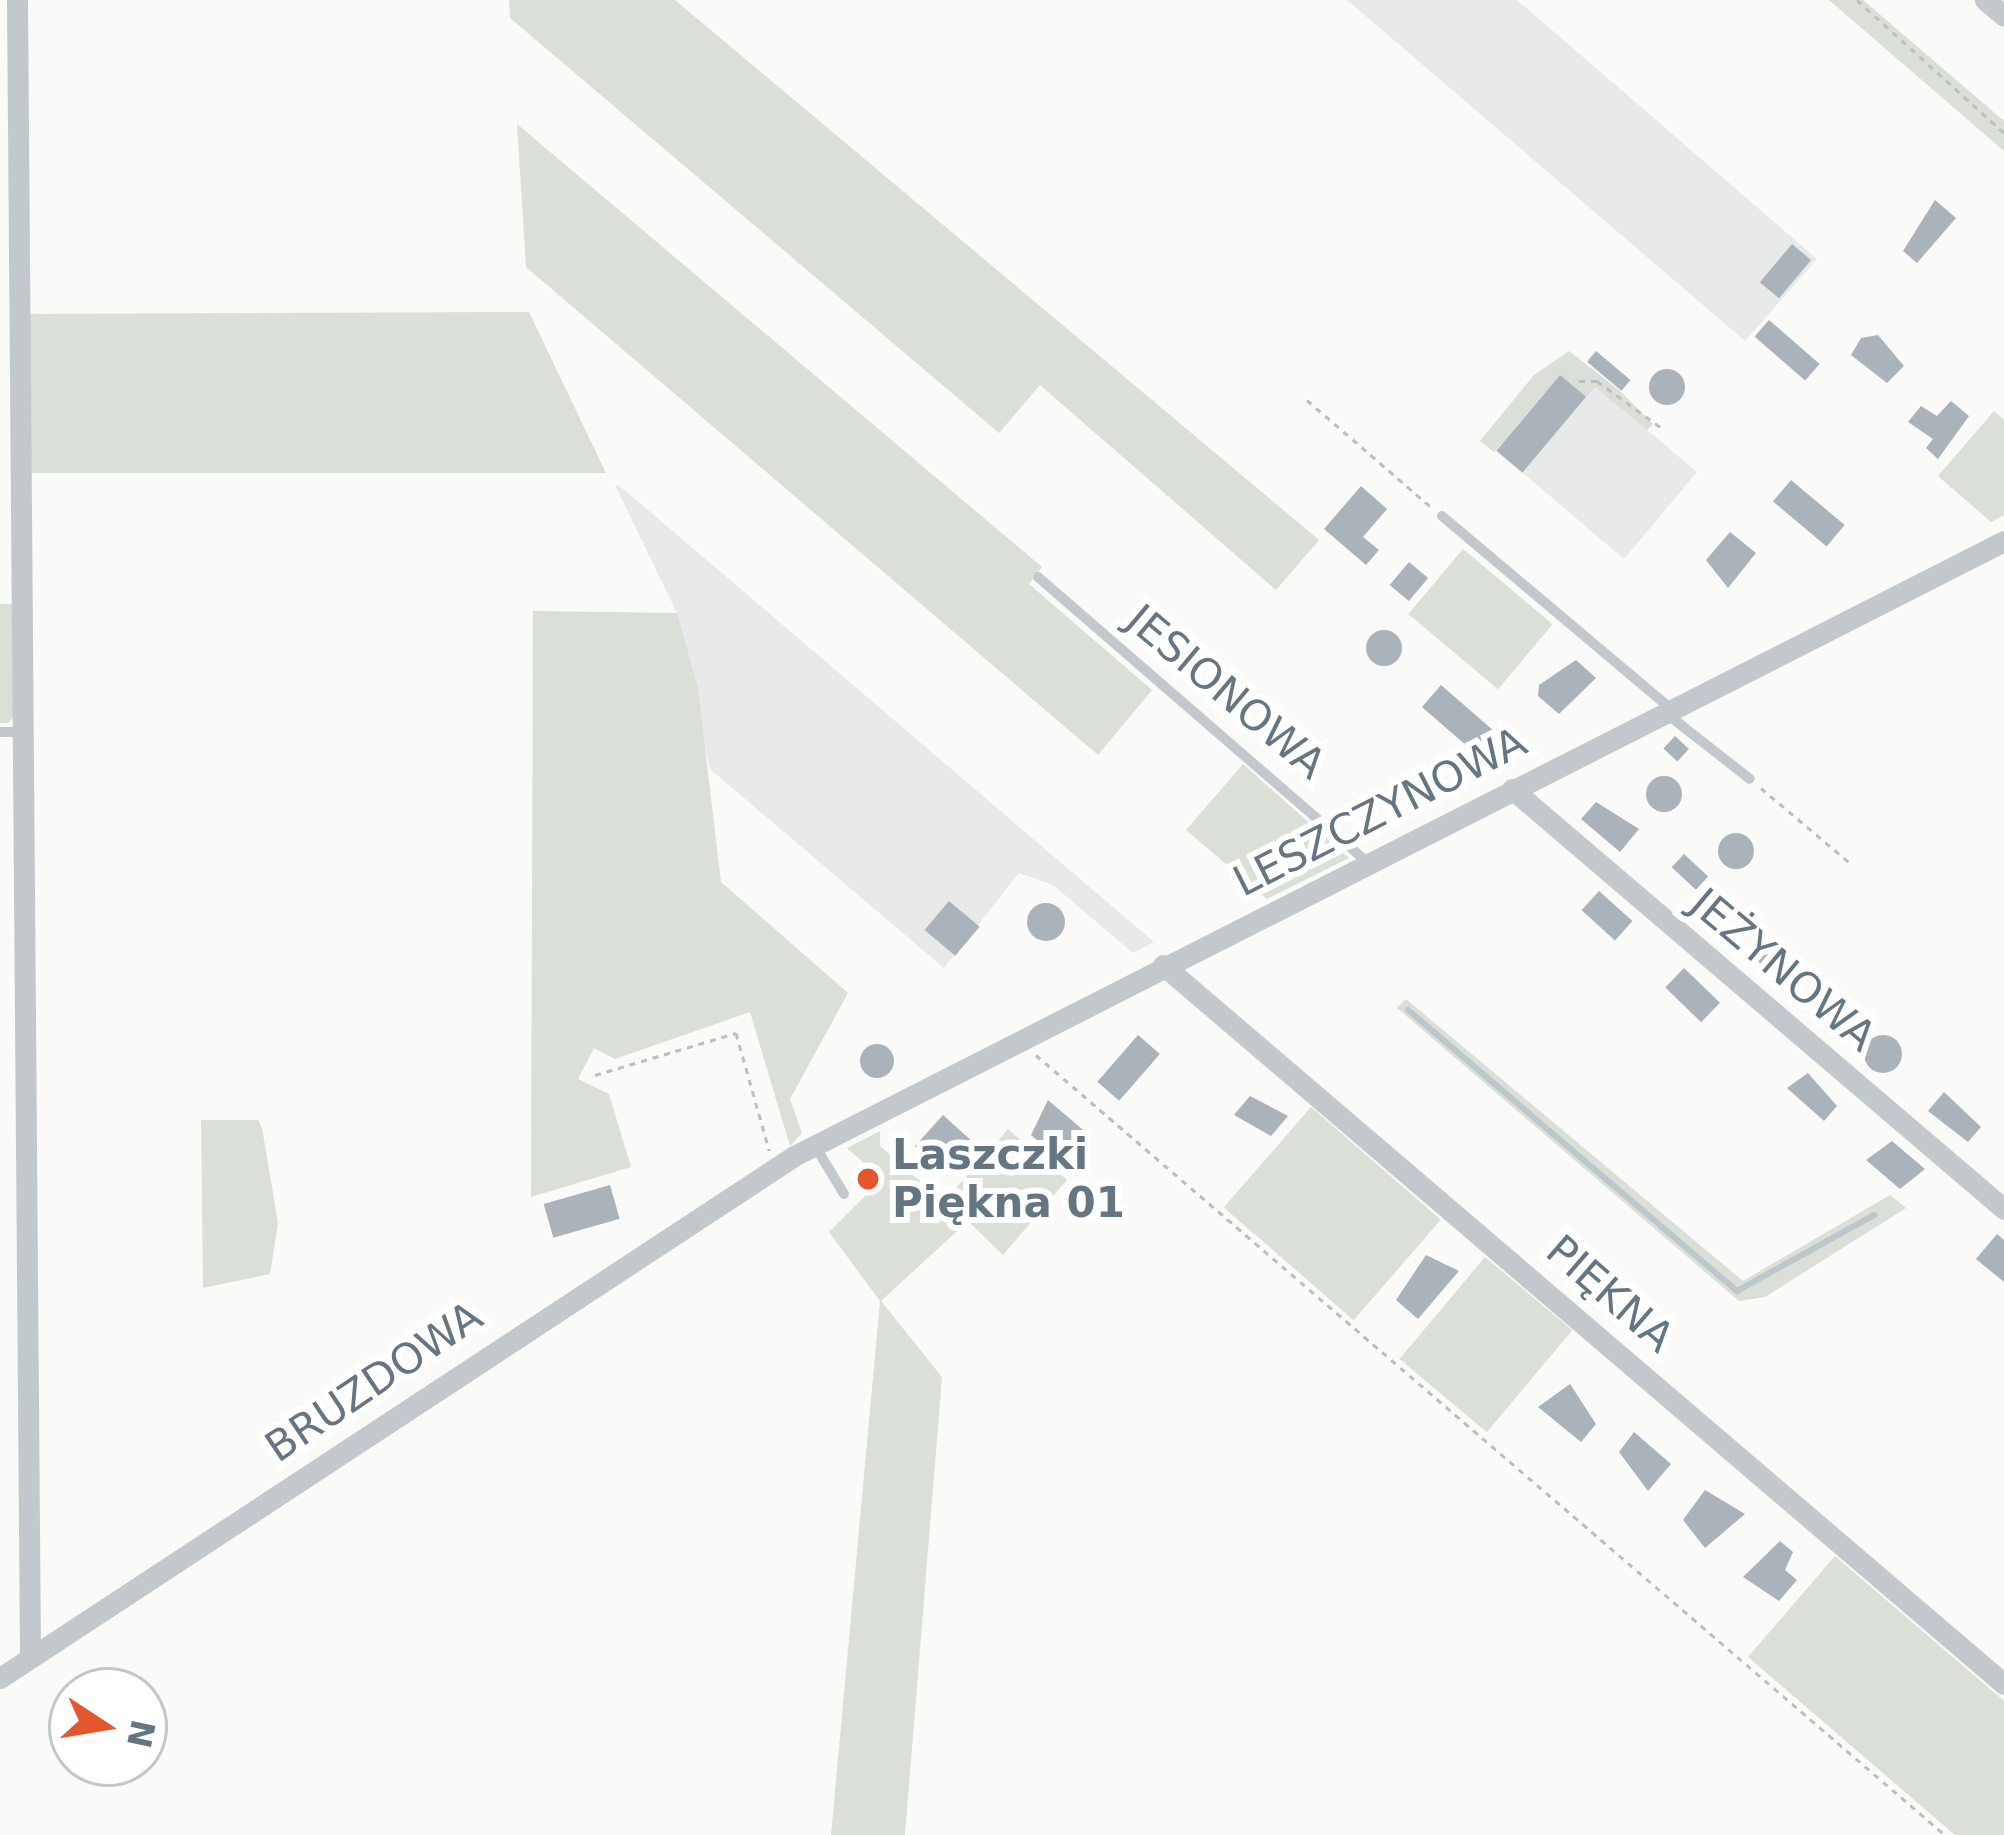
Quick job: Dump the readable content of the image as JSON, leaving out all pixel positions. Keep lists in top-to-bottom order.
{
  "streets": {
    "street": [
      "LESZCZYNOWA",
      "JEŻYNOWA",
      "PIĘKNA",
      "BRUZDOWA"
    ],
    "lane": ["JESIONOWA"]
  },
  "crossings": [
    ["JESIONOWA", "LESZCZYNOWA"],
    ["LESZCZYNOWA", "JEŻYNOWA"],
    ["LESZCZYNOWA", "PIĘKNA"],
    ["LESZCZYNOWA", "BRUZDOWA"]
  ],
  "places": ["Laszczki Piękna 01"],
  "north": "right"
}
